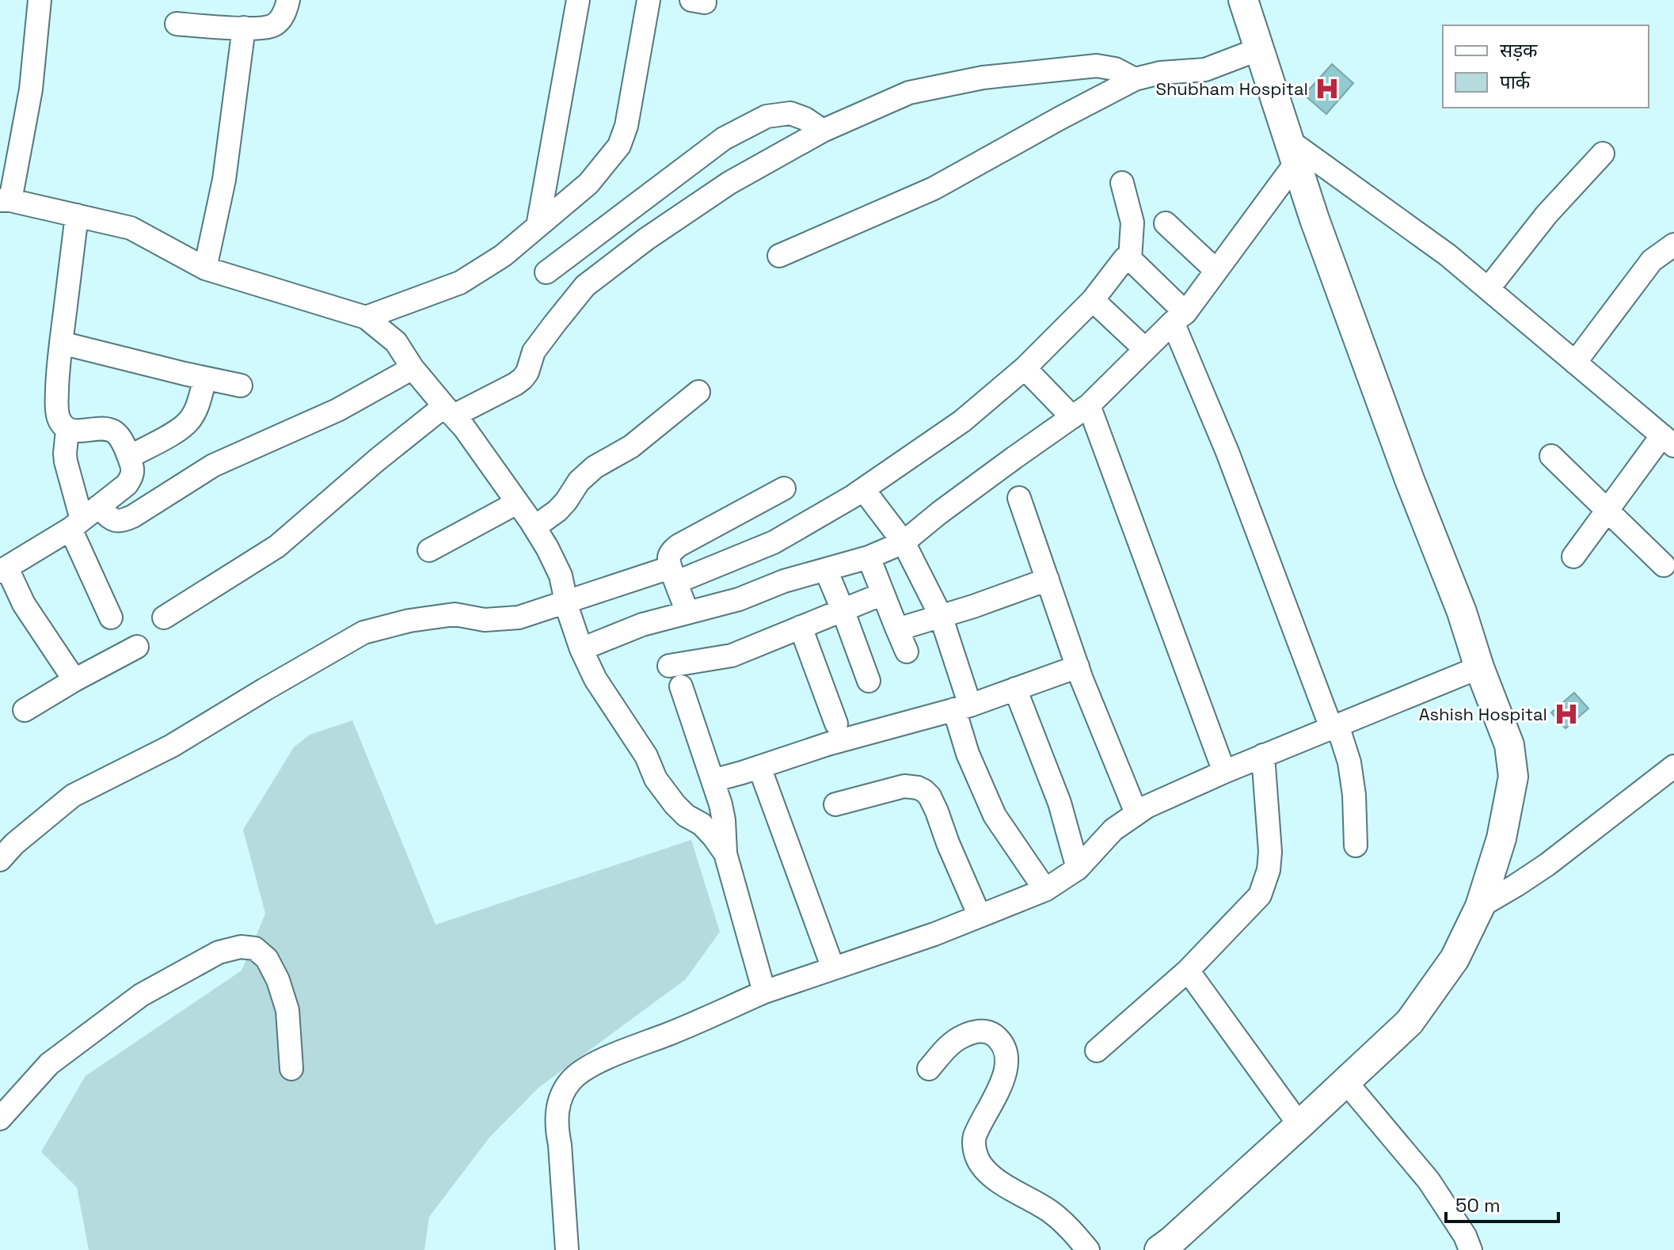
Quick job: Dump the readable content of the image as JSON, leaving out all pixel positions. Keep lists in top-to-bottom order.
{
  "places": {
    "hospital": ["Shubham Hospital", "Ashish Hospital"]
  },
  "legend": ["सड़क", "पार्क"],
  "scale_bar": "50 m"
}
